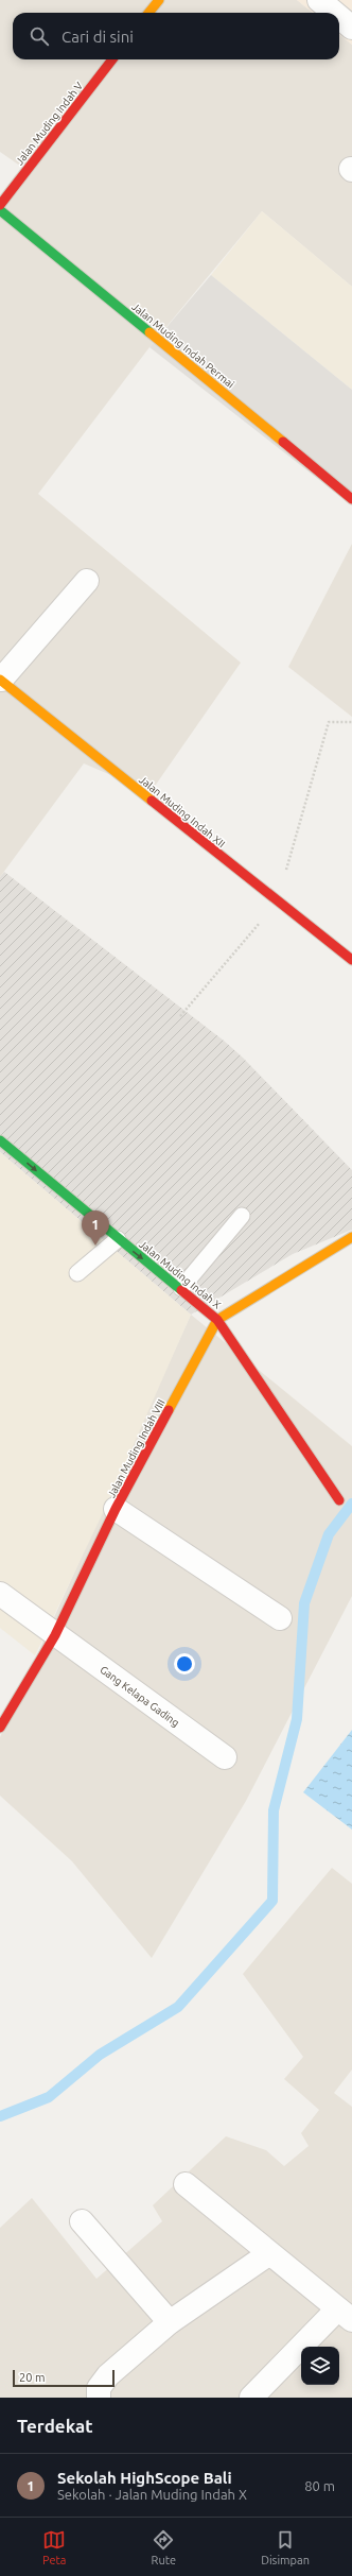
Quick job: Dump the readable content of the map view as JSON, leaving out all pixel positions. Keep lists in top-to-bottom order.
{
  "streets": {
    "street": [
      "Jalan Muding Indah V",
      "Jalan Muding Indah Permai",
      "Jalan Muding Indah XII",
      "Jalan Muding Indah X",
      "Jalan Muding Indah VIII",
      "Gang Kelapa Gading"
    ]
  },
  "crossings": [
    ["Jalan Muding Indah X", "Jalan Muding Indah VIII"],
    ["Jalan Muding Indah VIII", "Gang Kelapa Gading"]
  ],
  "one_way": ["Jalan Muding Indah X"],
  "scale_bar": "20 m",
  "page": {
    "search": "Cari di sini",
    "pins": "1",
    "scale": "20 m",
    "heading": "Terdekat",
    "list": [
      {
        "mark": "1",
        "name": "Sekolah HighScope Bali",
        "note": "Sekolah · Jalan Muding Indah X",
        "value": "80 m"
      }
    ],
    "nav": ["Peta", "Rute", "Disimpan"]
  }
}
